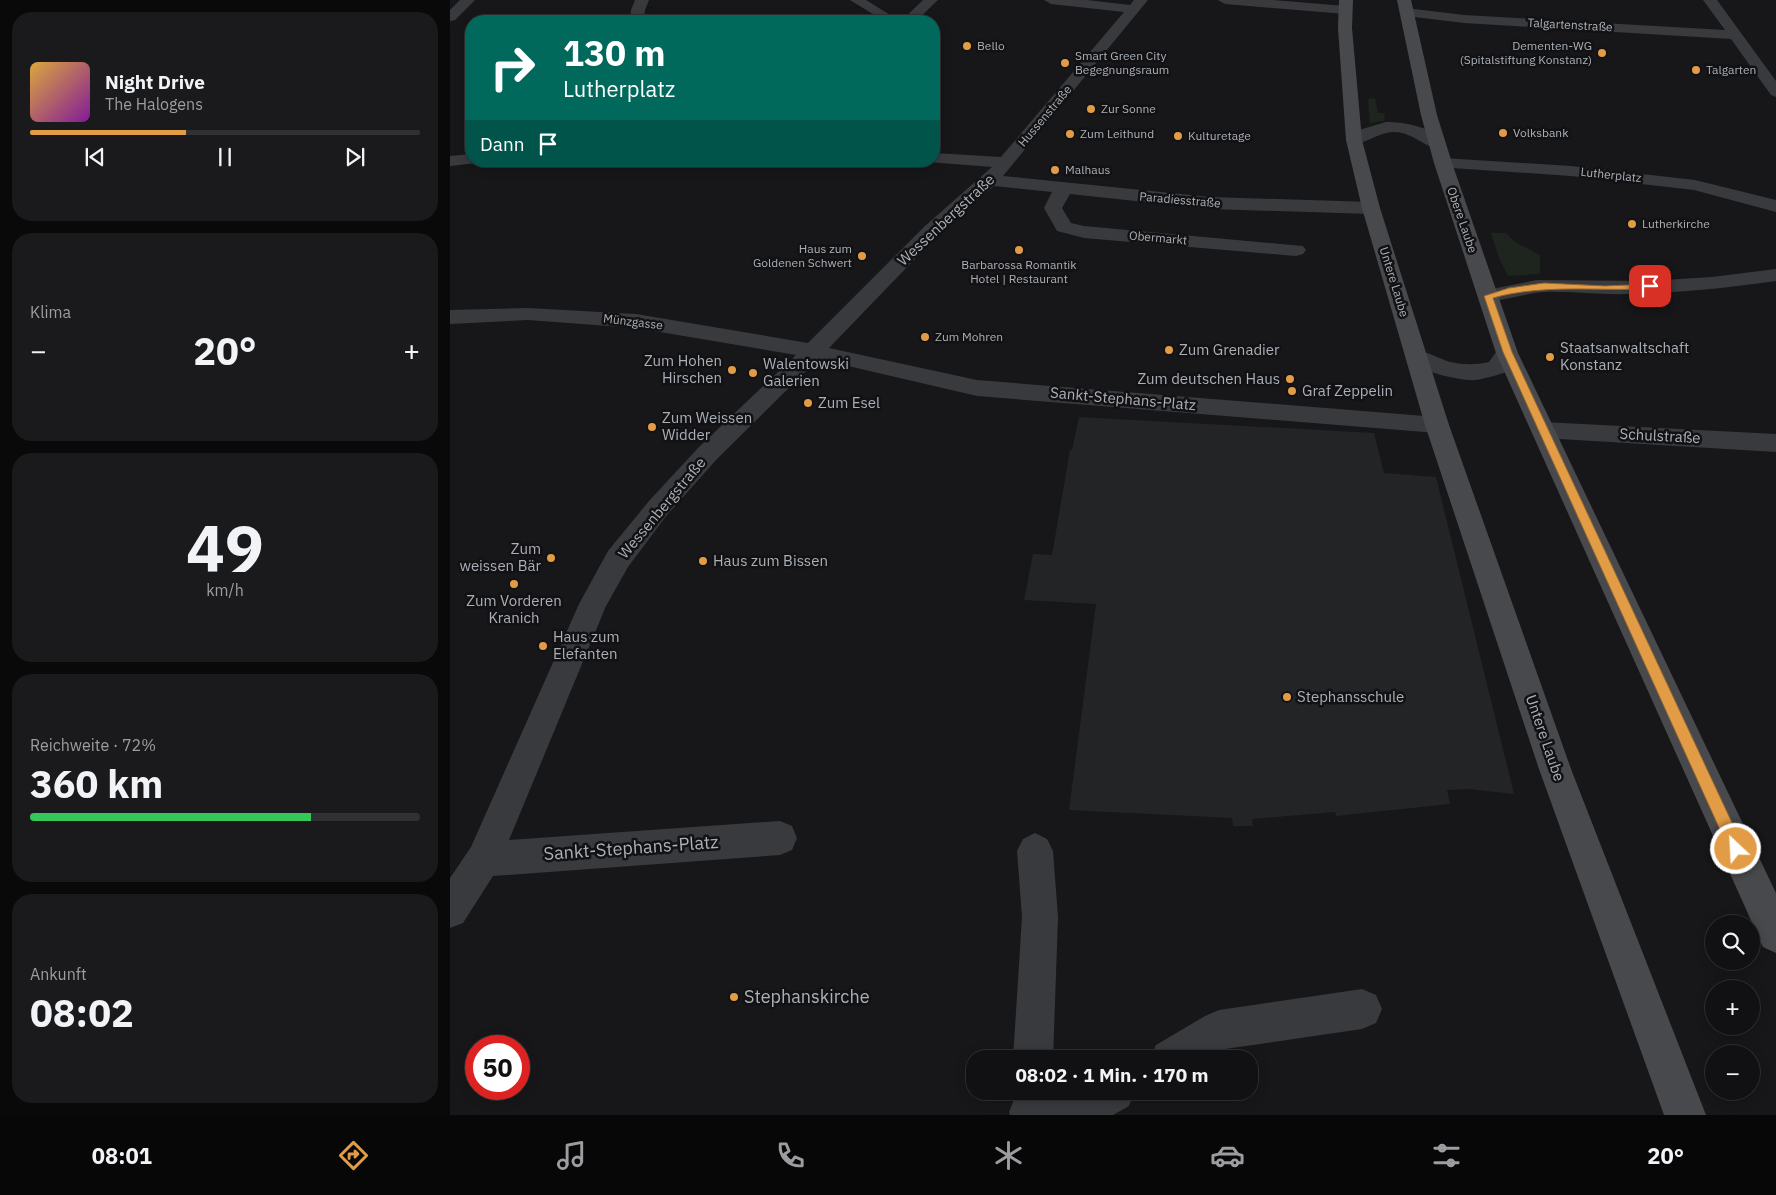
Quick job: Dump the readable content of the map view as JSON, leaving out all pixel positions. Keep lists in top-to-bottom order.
{
  "streets": {
    "main road": ["Obere Laube", "Untere Laube"],
    "street": [
      "Talgartenstraße",
      "Hussenstraße",
      "Lutherplatz",
      "Paradiesstraße",
      "Wessenbergstraße",
      "Obermarkt",
      "Münzgasse",
      "Sankt-Stephans-Platz",
      "Schulstraße"
    ]
  },
  "crossings": [
    ["Talgartenstraße", "Obere Laube"],
    ["Hussenstraße", "Wessenbergstraße"],
    ["Lutherplatz", "Obere Laube"],
    ["Paradiesstraße", "Wessenbergstraße"],
    ["Paradiesstraße", "Obermarkt"],
    ["Paradiesstraße", "Untere Laube"],
    ["Wessenbergstraße", "Münzgasse"],
    ["Wessenbergstraße", "Sankt-Stephans-Platz"],
    ["Untere Laube", "Sankt-Stephans-Platz"],
    ["Münzgasse", "Sankt-Stephans-Platz"]
  ],
  "places": [
    "Bello",
    "Dementen-WG (Spitalstiftung Konstanz)",
    "Smart Green City Begegnungsraum",
    "Talgarten",
    "Zur Sonne",
    "Volksbank",
    "Zum Leithund",
    "Kulturetage",
    "Malhaus",
    "Lutherkirche",
    "Barbarossa Romantik Hotel | Restaurant",
    "Haus zum Goldenen Schwert",
    "Zum Mohren",
    "Zum Grenadier",
    "Staatsanwaltschaft Konstanz",
    "Zum Hohen Hirschen",
    "Walentowski Galerien",
    "Zum deutschen Haus",
    "Graf Zeppelin",
    "Zum Esel",
    "Zum Weissen Widder",
    "Zum weissen Bär",
    "Haus zum Bissen",
    "Zum Vorderen Kranich",
    "Haus zum Elefanten",
    "Stephansschule",
    "Stephanskirche"
  ],
  "page": {
    "turn": ["130 m", "Lutherplatz"],
    "song": ["Night Drive", "The Halogens"],
    "then": "Dann",
    "tile": [
      "Klima",
      ["49", "km/h"],
      ["Reichweite · 72%", "360 km"],
      ["Ankunft", "08:02"]
    ],
    "heat": ["−", "20°", "+"],
    "map_buttons": ["+", "−"],
    "limit": "50",
    "trip": "08:02 · 1 Min. · 170 m",
    "tabs": ["08:01", "20°"]
  }
}
